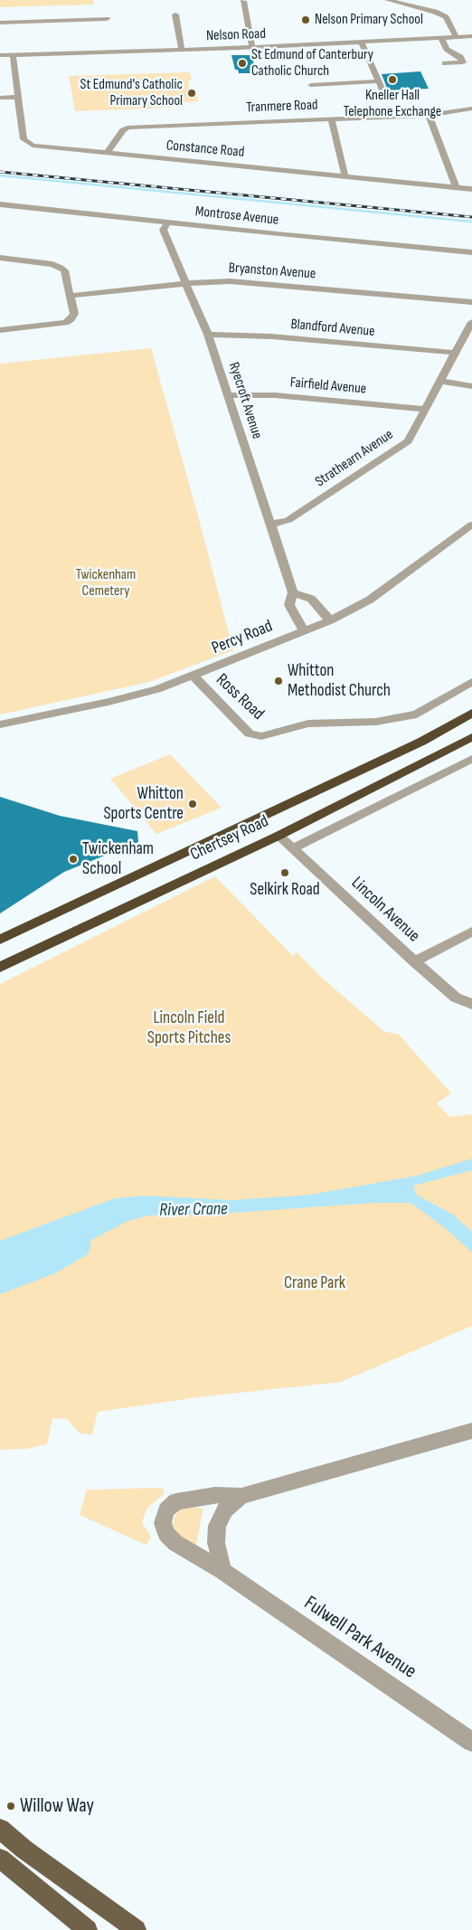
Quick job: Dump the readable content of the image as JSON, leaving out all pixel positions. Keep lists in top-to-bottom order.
{
  "streets": {
    "highway": ["Chertsey Road"],
    "street": [
      "Nelson Road",
      "Tranmere Road",
      "Constance Road",
      "Montrose Avenue",
      "Bryanston Avenue",
      "Blandford Avenue",
      "Fairfield Avenue",
      "Ryecroft Avenue",
      "Strathearn Avenue",
      "Percy Road",
      "Ross Road",
      "Lincoln Avenue",
      "Fulwell Park Avenue"
    ]
  },
  "crossings": [
    ["Nelson Road", "Constance Road"],
    ["Tranmere Road", "Constance Road"],
    ["Montrose Avenue", "Ryecroft Avenue"],
    ["Bryanston Avenue", "Ryecroft Avenue"],
    ["Blandford Avenue", "Ryecroft Avenue"],
    ["Blandford Avenue", "Strathearn Avenue"],
    ["Fairfield Avenue", "Ryecroft Avenue"],
    ["Fairfield Avenue", "Strathearn Avenue"],
    ["Ryecroft Avenue", "Strathearn Avenue"],
    ["Ryecroft Avenue", "Percy Road"],
    ["Percy Road", "Ross Road"],
    ["Chertsey Road", "Lincoln Avenue"]
  ],
  "water": ["River Crane"],
  "parks": ["Twickenham Cemetery", "Lincoln Field Sports Pitches", "Crane Park"],
  "places": [
    "Nelson Primary School",
    "St Edmund of Canterbury Catholic Church",
    "Kneller Hall Telephone Exchange",
    "St Edmund's Catholic Primary School",
    "Whitton Methodist Church",
    "Whitton Sports Centre",
    "Twickenham School",
    "Selkirk Road",
    "Willow Way"
  ]
}
